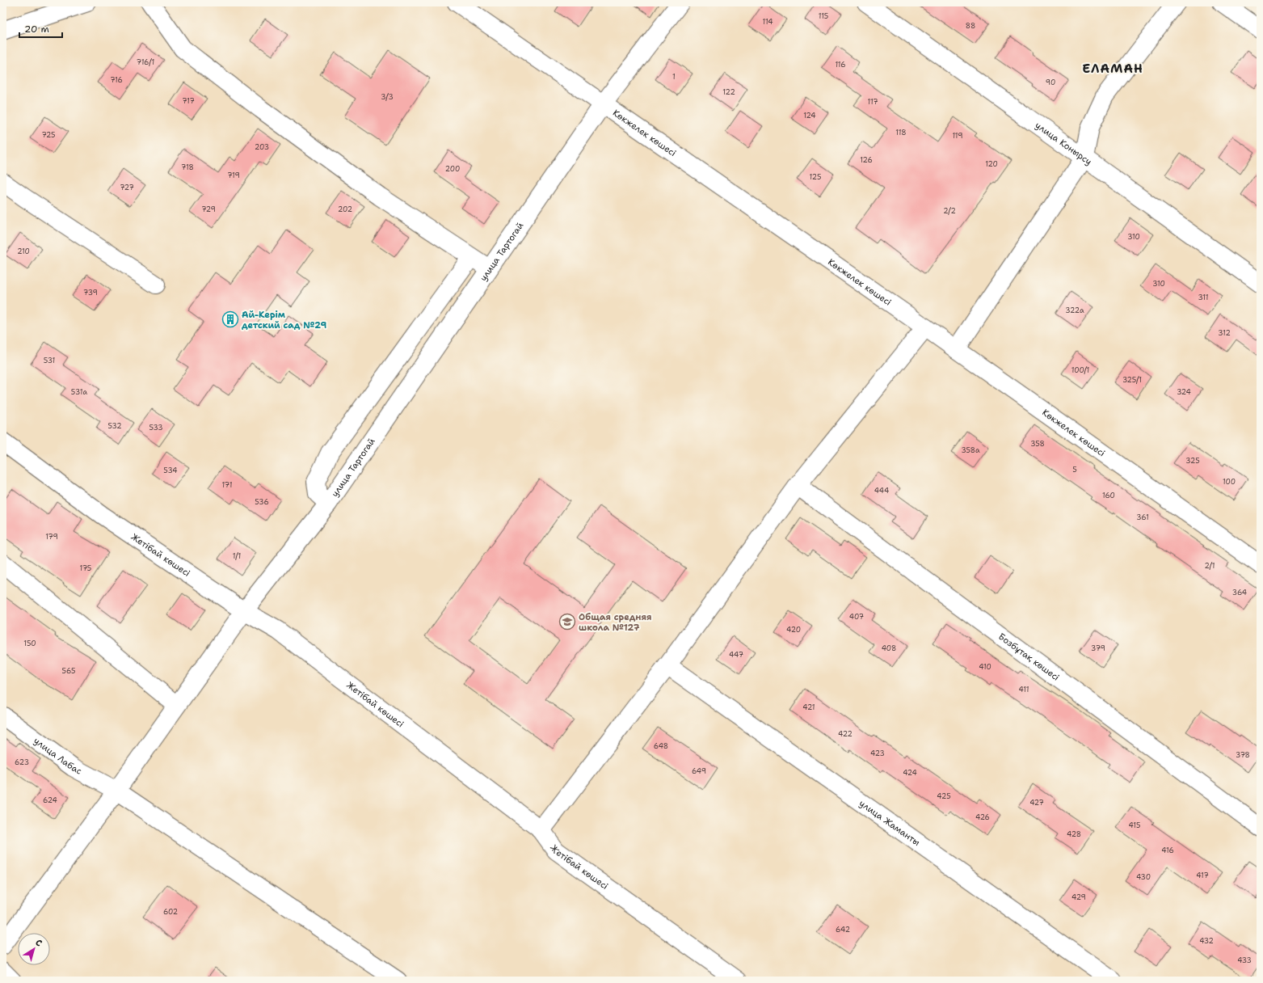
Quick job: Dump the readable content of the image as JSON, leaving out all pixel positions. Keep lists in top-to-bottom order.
{
  "streets": {
    "street": [
      "Көкжелек көшесі",
      "улица Конырсу",
      "улица Тартогай",
      "Жетібай көшесі",
      "Бозбұтақ көшесі",
      "улица Лабас",
      "улица Жаманты"
    ]
  },
  "crossings": [
    ["Көкжелек көшесі", "улица Тартогай"],
    ["улица Тартогай", "Жетібай көшесі"],
    ["улица Тартогай", "улица Лабас"]
  ],
  "districts": ["ЕЛАМАН"],
  "places": {
    "building": ["Ай-Керім детский сад №29"],
    "school or university": ["Общая средняя школа №127"]
  },
  "house_numbers": [
    "115",
    "114",
    "88",
    "716/1",
    "116",
    "1",
    "716",
    "90",
    "122",
    "3/3",
    "717",
    "117",
    "124",
    "118",
    "725",
    "119",
    "203",
    "126",
    "120",
    "718",
    "200",
    "719",
    "125",
    "727",
    "729",
    "202",
    "2/2",
    "310",
    "210",
    "310",
    "739",
    "311",
    "322а",
    "312",
    "531",
    "100/1",
    "325/1",
    "531а",
    "324",
    "532",
    "533",
    "358",
    "358а",
    "325",
    "5",
    "534",
    "100",
    "171",
    "444",
    "160",
    "536",
    "361",
    "179",
    "1/1",
    "2/1",
    "175",
    "364",
    "407",
    "420",
    "150",
    "408",
    "379",
    "447",
    "410",
    "565",
    "411",
    "421",
    "422",
    "648",
    "423",
    "378",
    "623",
    "649",
    "424",
    "425",
    "624",
    "427",
    "426",
    "415",
    "428",
    "416",
    "417",
    "430",
    "429",
    "602",
    "642",
    "432",
    "433"
  ],
  "scale_bar": "20 m",
  "north": "top right"
}
